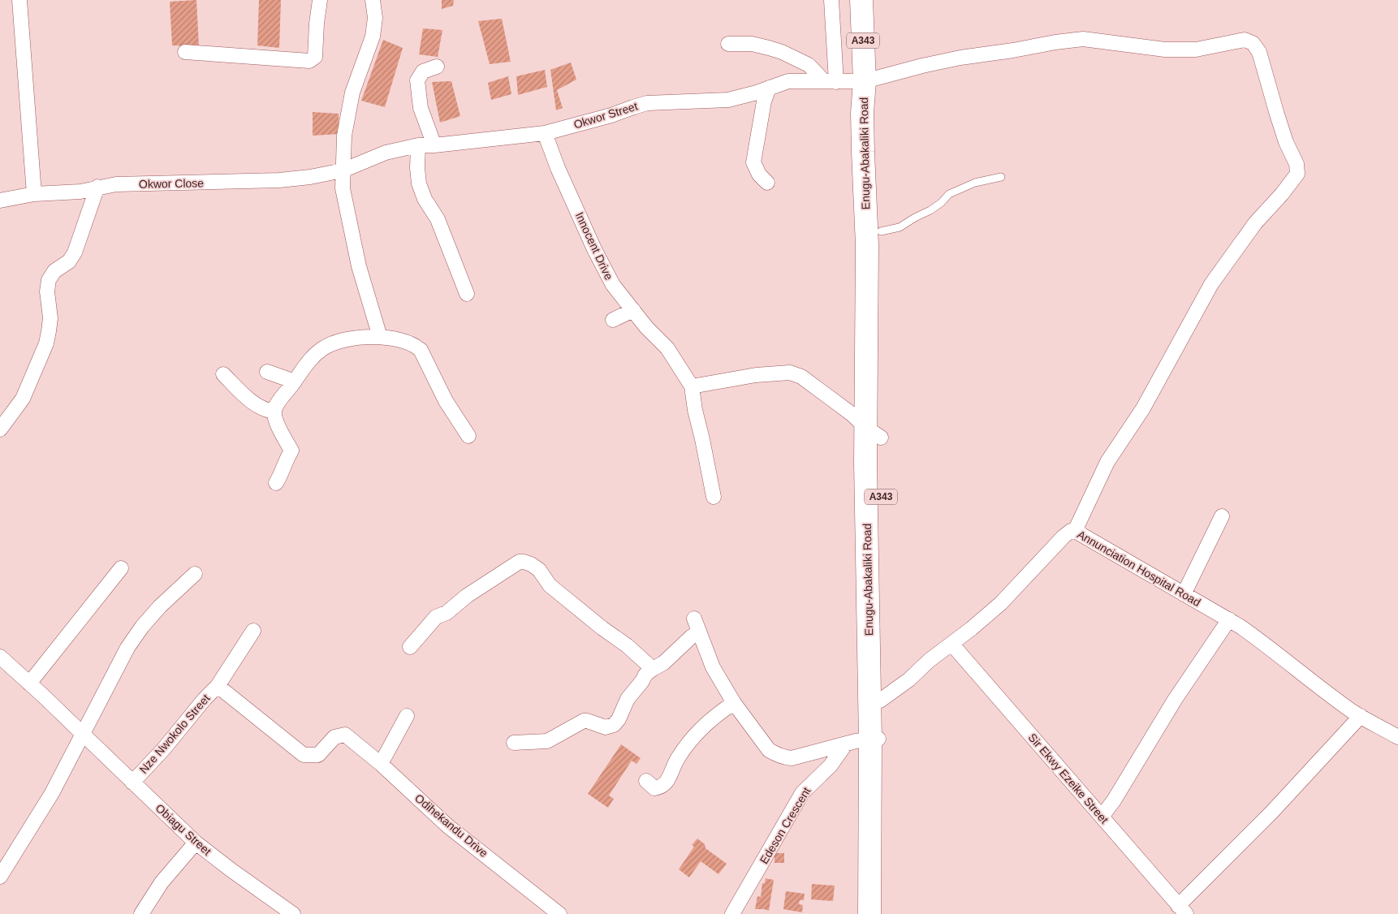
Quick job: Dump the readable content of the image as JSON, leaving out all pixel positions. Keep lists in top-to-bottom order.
{
  "streets": {
    "highway": ["A343", "Enugu-Abakaliki Road"],
    "street": [
      "Okwor Street",
      "Okwor Close",
      "Innocent Drive",
      "Annunciation Hospital Road",
      "Nze Nwokolo Street",
      "Sir Ekwy Ezeike Street",
      "Odihekandu Drive",
      "Edeson Crescent",
      "Obiagu Street"
    ]
  },
  "crossings": [
    ["A343", "Okwor Street"],
    ["A343", "Enugu-Abakaliki Road"],
    ["Okwor Street", "Enugu-Abakaliki Road"],
    ["Okwor Street", "Okwor Close"],
    ["Okwor Street", "Innocent Drive"],
    ["Okwor Street", "Annunciation Hospital Road"],
    ["Enugu-Abakaliki Road", "Annunciation Hospital Road"],
    ["Annunciation Hospital Road", "Sir Ekwy Ezeike Street"],
    ["Nze Nwokolo Street", "Odihekandu Drive"],
    ["Nze Nwokolo Street", "Obiagu Street"]
  ]
}
